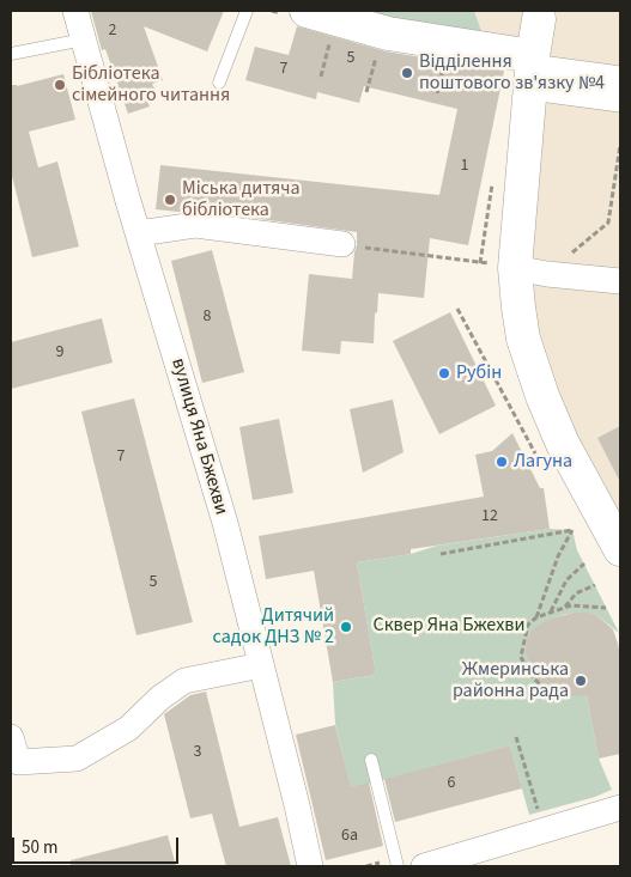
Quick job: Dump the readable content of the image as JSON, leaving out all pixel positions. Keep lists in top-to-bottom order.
{
  "streets": {
    "street": ["вулиця Яна Бжехви"]
  },
  "parks": ["Сквер Яна Бжехви"],
  "places": [
    "Відділення поштового зв'язку №4",
    "Бібліотека сімейного читання",
    "Міська дитяча бібліотека",
    "Рубін",
    "Лагуна",
    "Дитячий садок ДНЗ № 2",
    "Жмеринська районна рада"
  ],
  "house_numbers": [
    "2",
    "5",
    "7",
    "1",
    "8",
    "9",
    "7",
    "12",
    "5",
    "3",
    "6",
    "6а"
  ],
  "scale_bar": "50 m"
}
